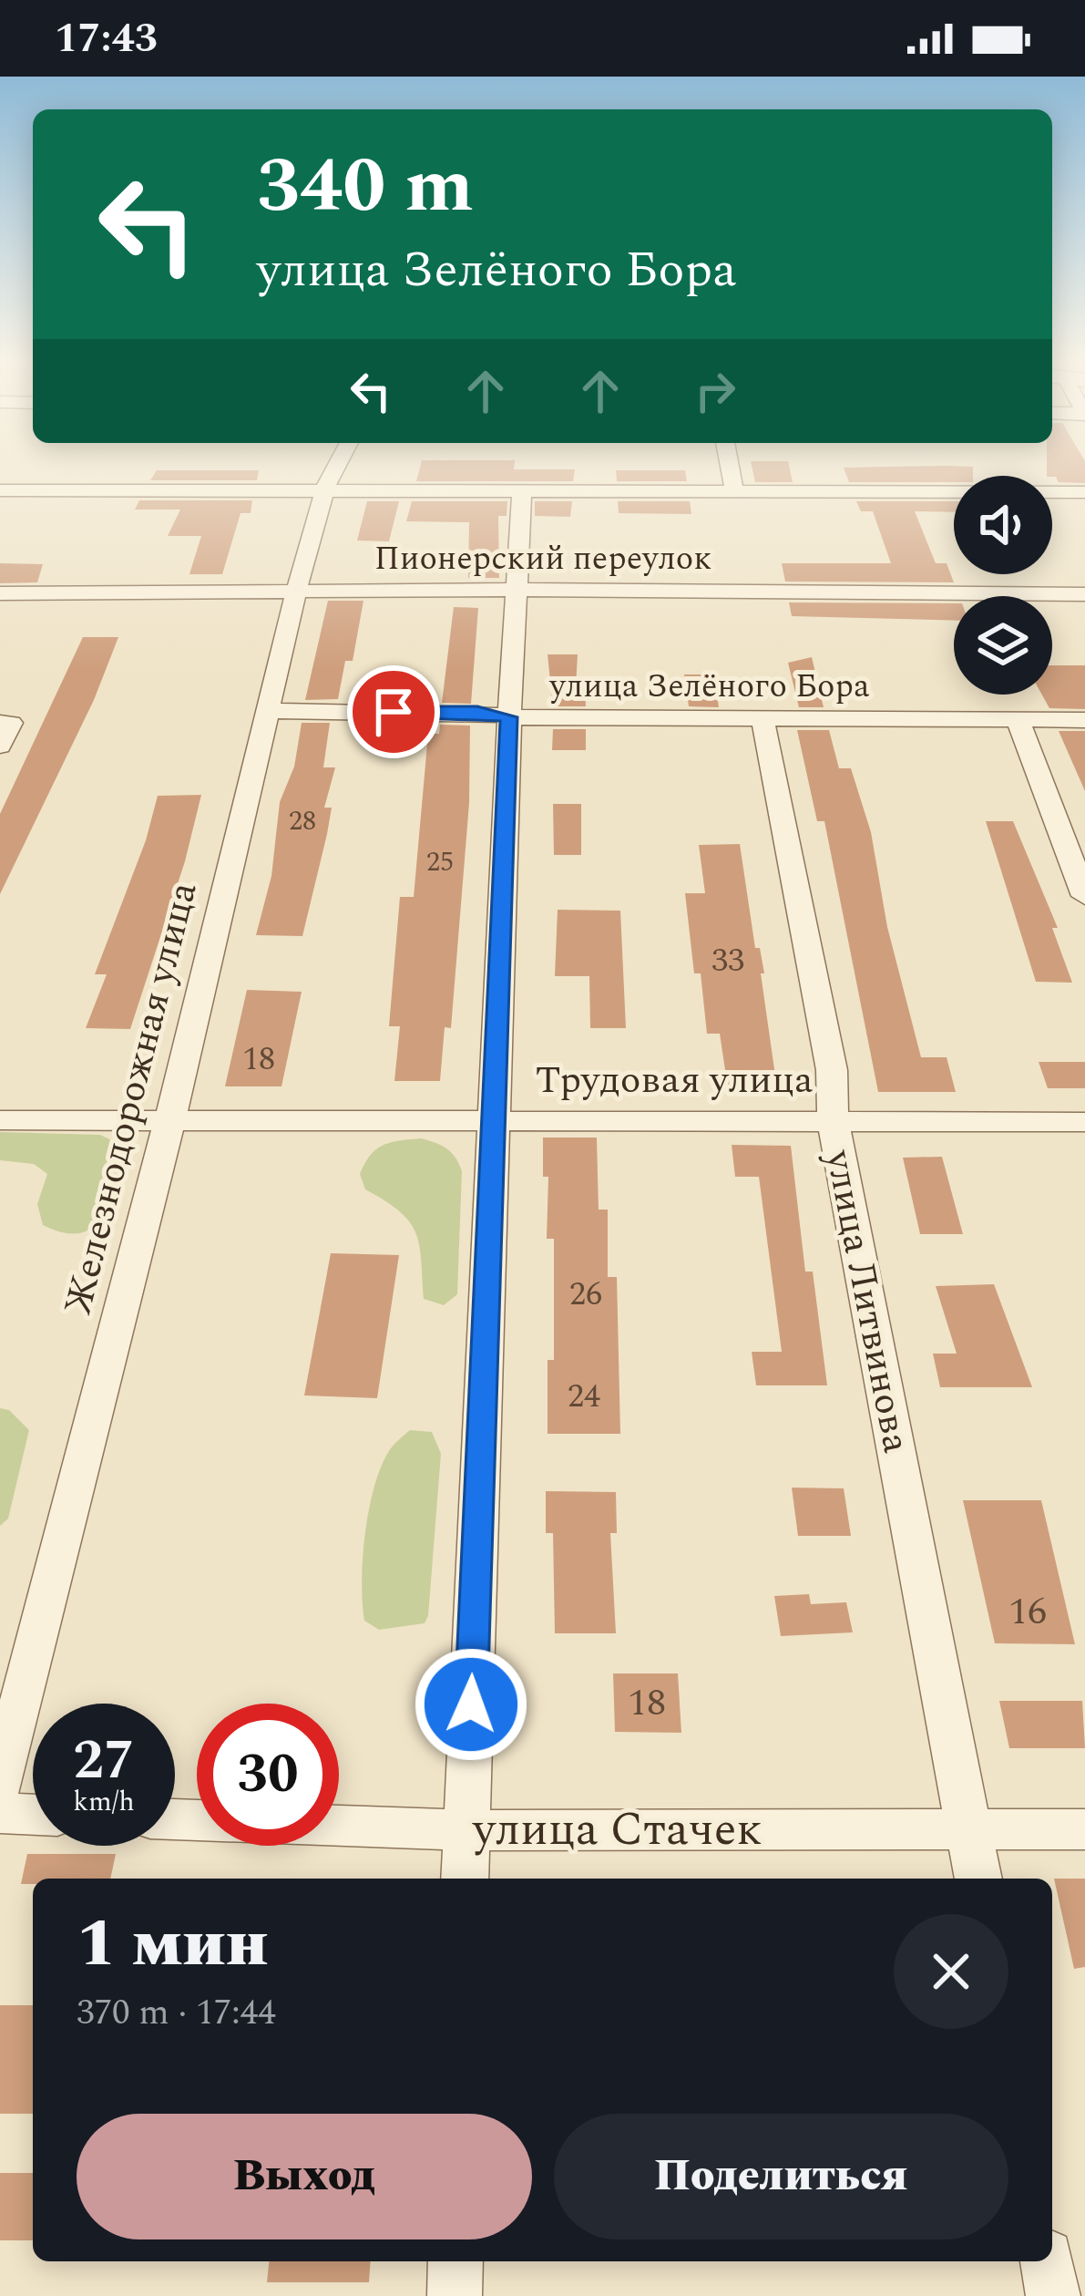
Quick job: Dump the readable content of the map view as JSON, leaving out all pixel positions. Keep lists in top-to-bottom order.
{
  "streets": {
    "street": [
      "Пионерский переулок",
      "улица Зелёного Бора",
      "Трудовая улица",
      "Железнодорожная улица",
      "улица Литвинова",
      "улица Стачек"
    ]
  },
  "crossings": [
    ["Пионерский переулок", "Железнодорожная улица"],
    ["улица Зелёного Бора", "Железнодорожная улица"],
    ["улица Зелёного Бора", "улица Литвинова"],
    ["Трудовая улица", "Железнодорожная улица"],
    ["Трудовая улица", "улица Литвинова"],
    ["улица Литвинова", "улица Стачек"]
  ],
  "house_numbers": [
    "28",
    "25",
    "33",
    "18",
    "26",
    "24",
    "16",
    "18"
  ],
  "page": {
    "status": "17:43",
    "turn": ["340 m", "улица Зелёного Бора"],
    "speed": "27 km/h",
    "limit": "30",
    "heading": ["1 мин", "370 m · 17:44"],
    "buttons": ["Выход", "Поделиться"]
  }
}
